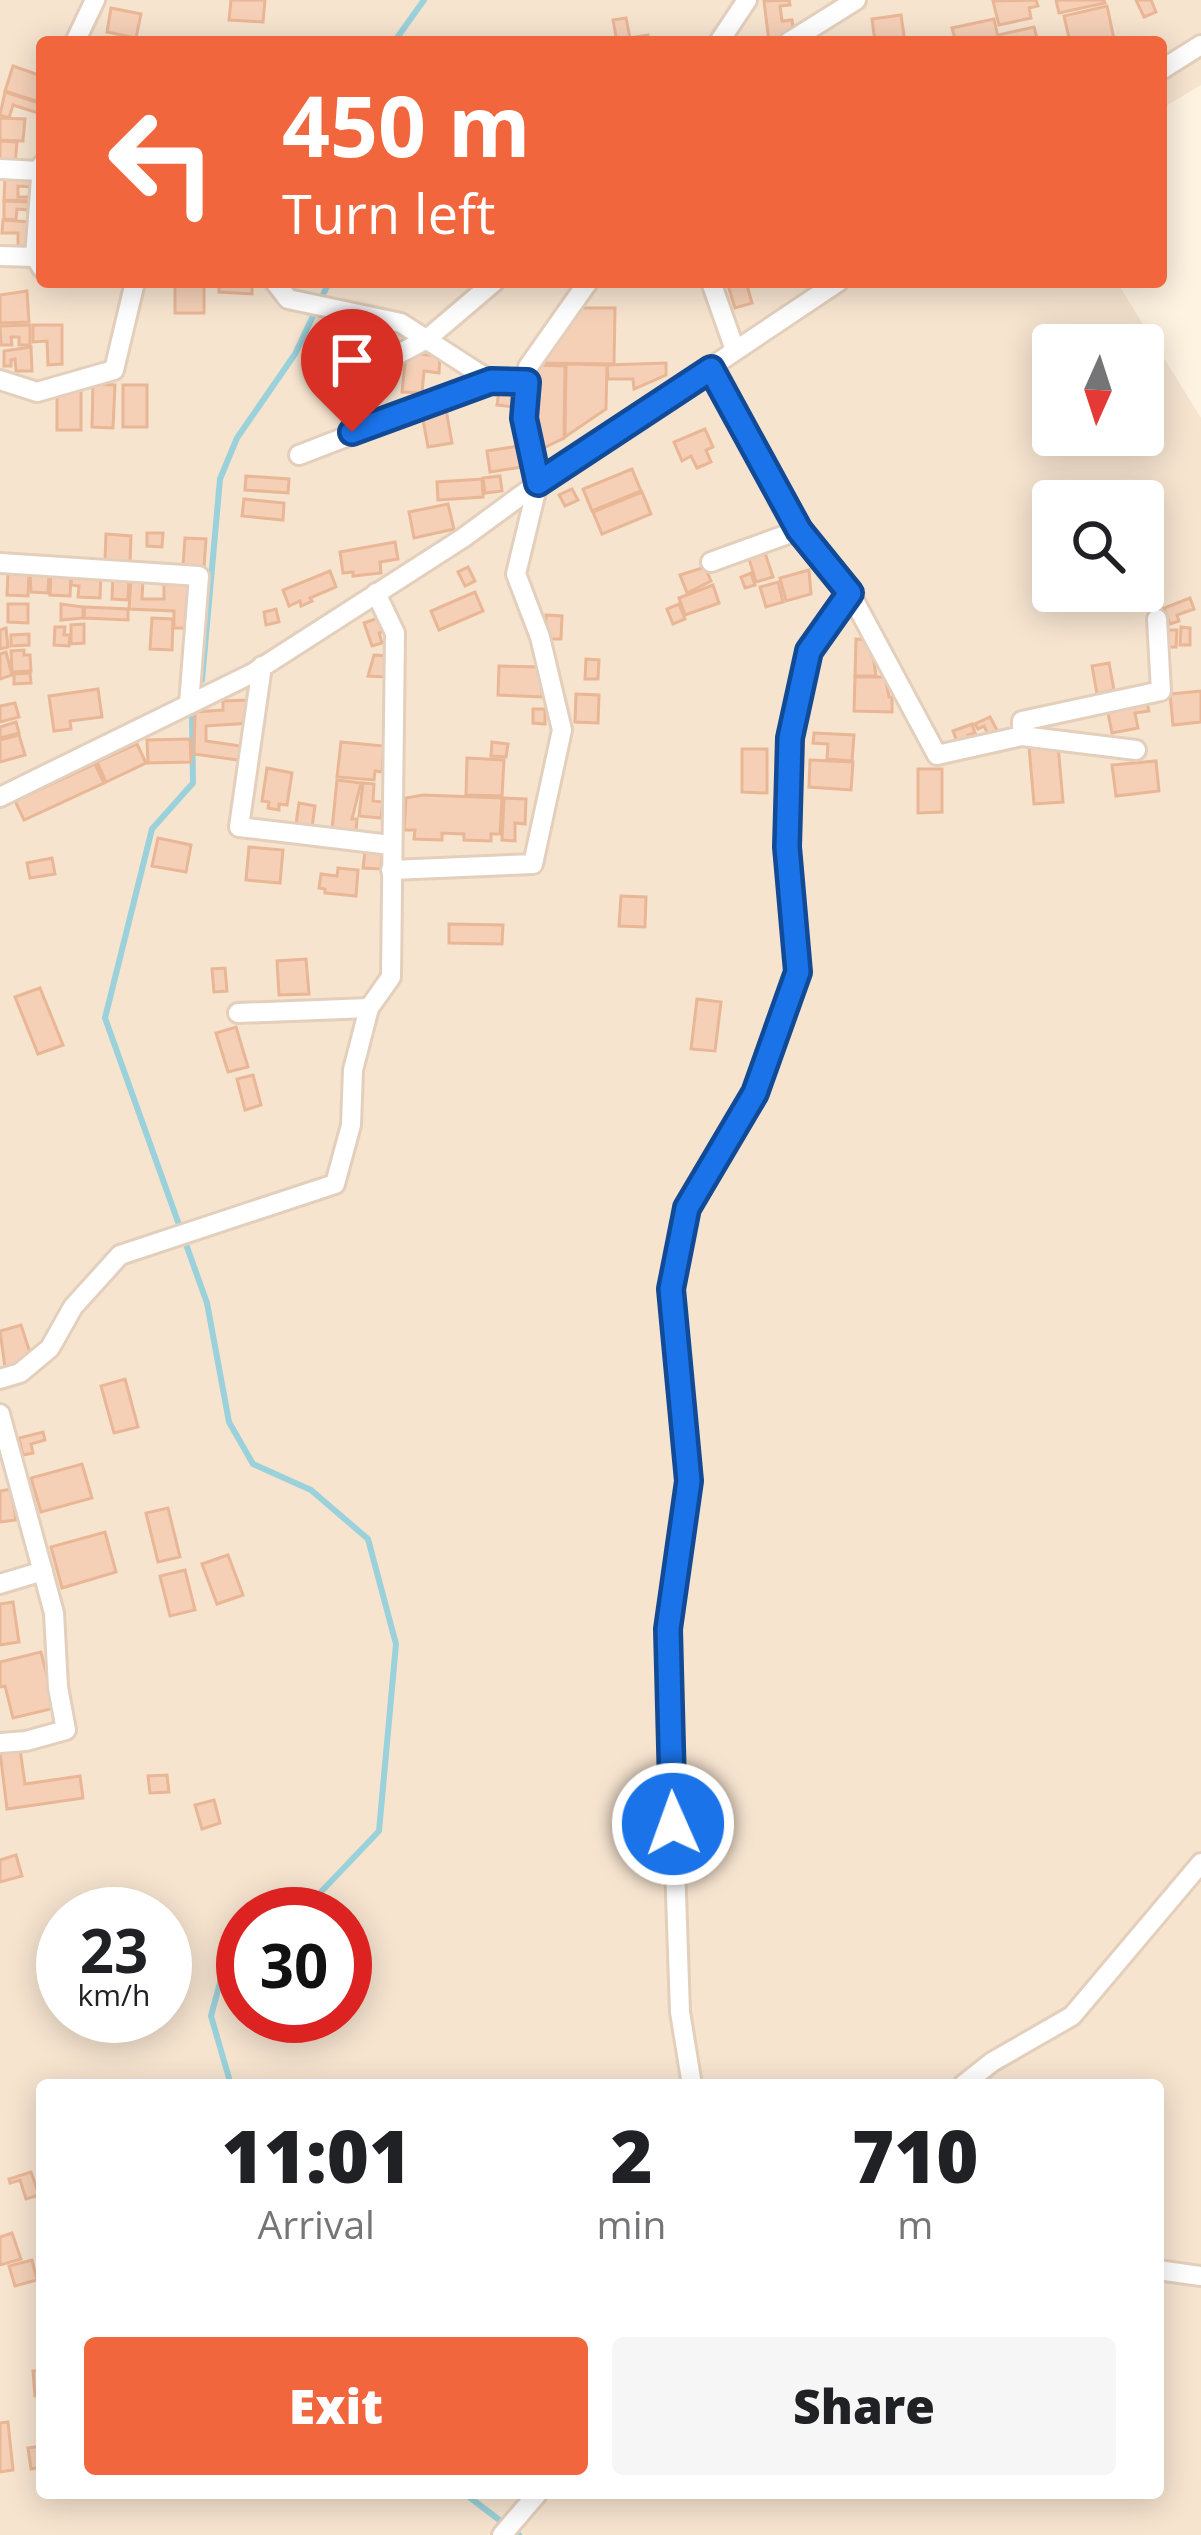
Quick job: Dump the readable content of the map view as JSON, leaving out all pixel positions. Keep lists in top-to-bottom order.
{
  "north": "bottom",
  "page": {
    "turn": ["450 m", "Turn left"],
    "speed": "23 km/h",
    "limit": "30",
    "eta": [
      "11:01",
      "Arrival",
      "2",
      "min",
      "710",
      "m"
    ],
    "buttons": ["Exit", "Share"]
  }
}
